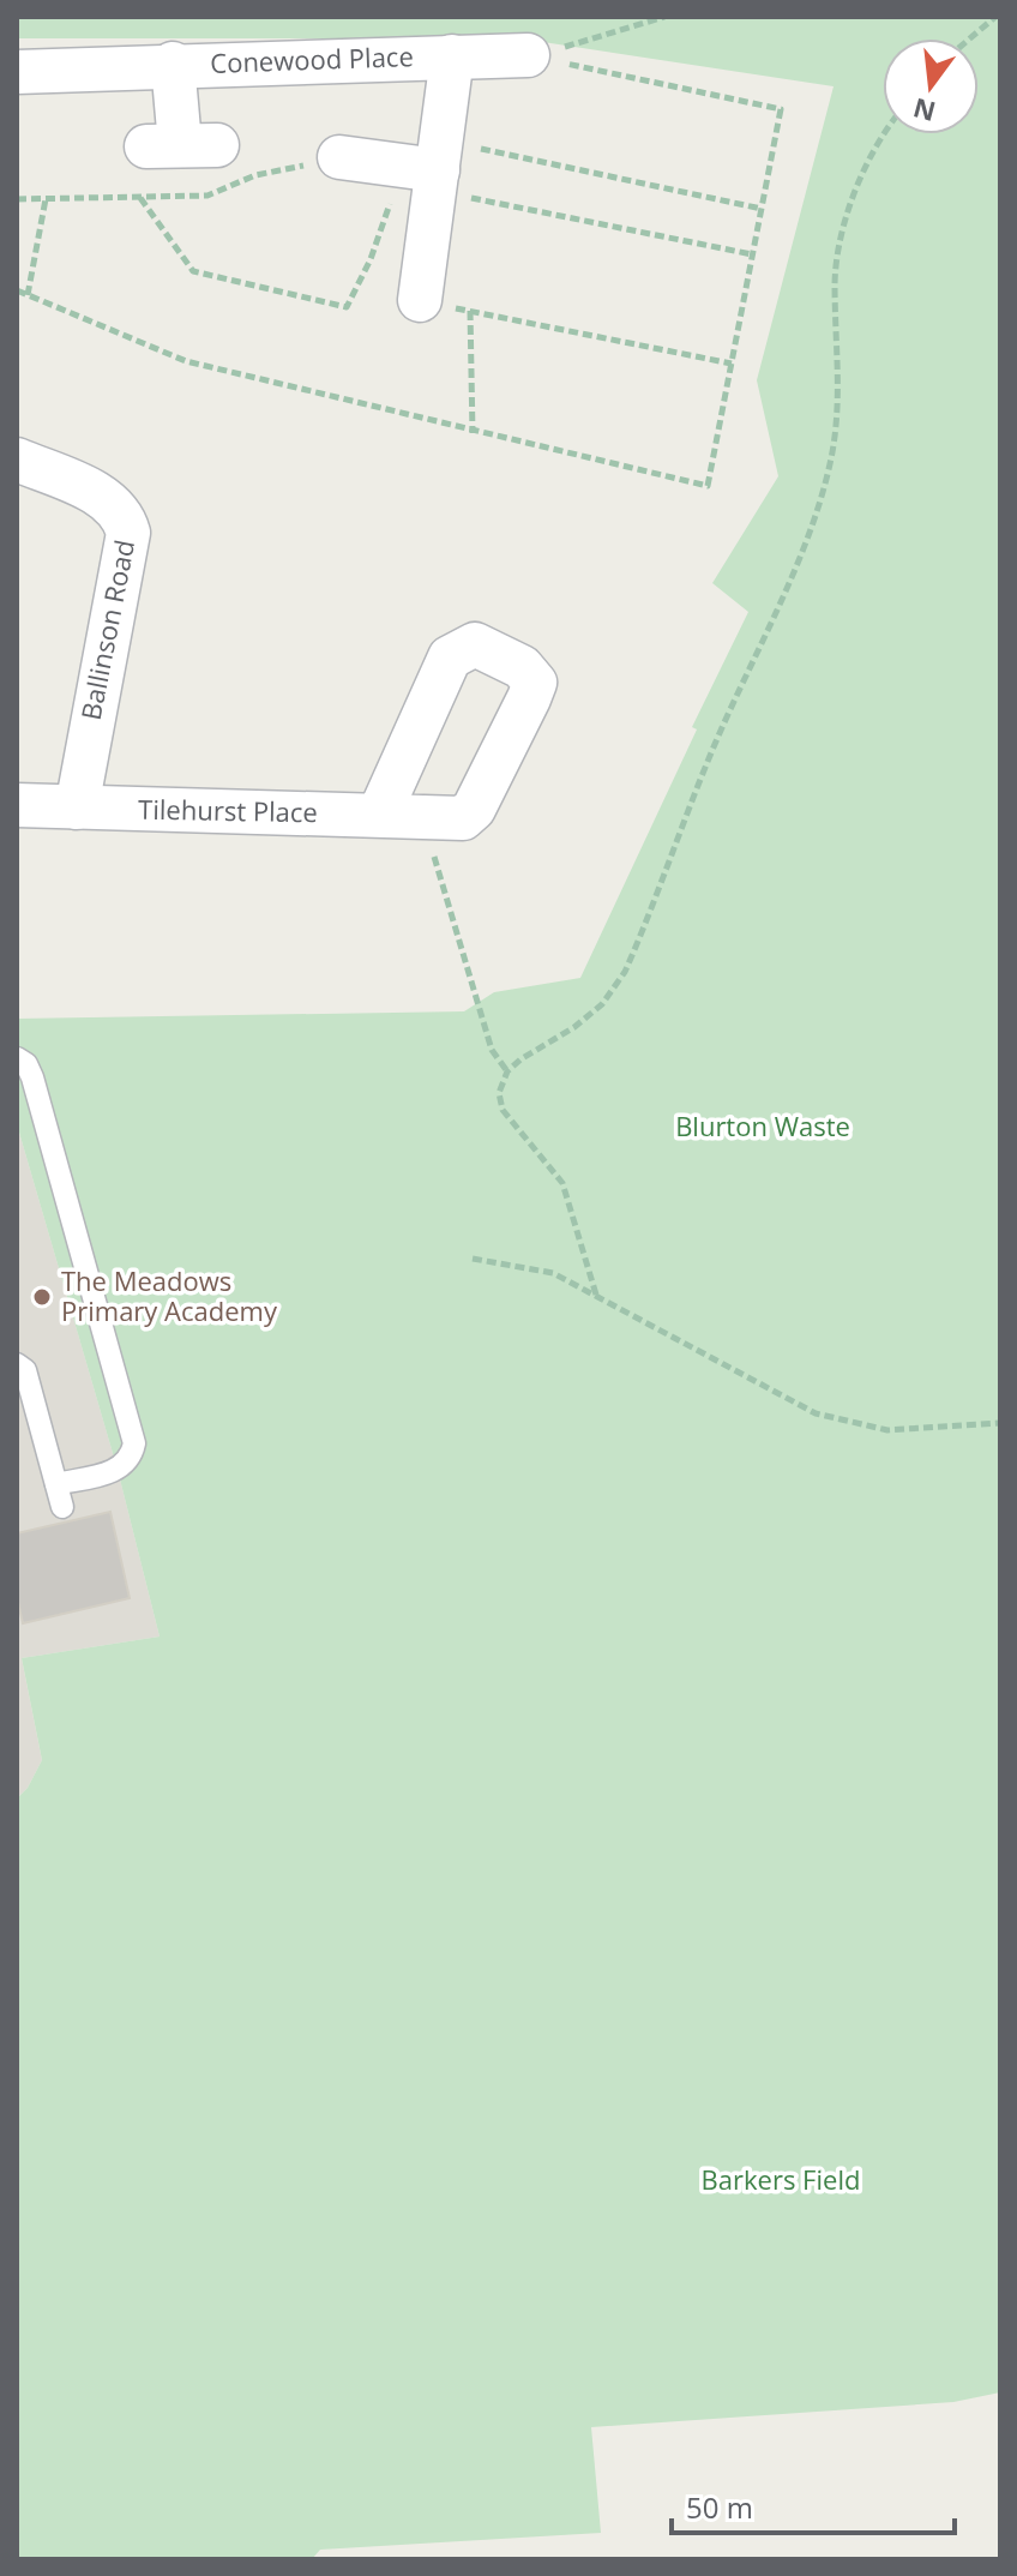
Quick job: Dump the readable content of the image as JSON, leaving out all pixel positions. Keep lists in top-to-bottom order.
{
  "streets": {
    "street": ["Conewood Place", "Ballinson Road", "Tilehurst Place"]
  },
  "crossings": [
    ["Ballinson Road", "Tilehurst Place"]
  ],
  "parks": ["Blurton Waste", "Barkers Field"],
  "places": ["The Meadows Primary Academy"],
  "scale_bar": "50 m",
  "north": "bottom"
}
